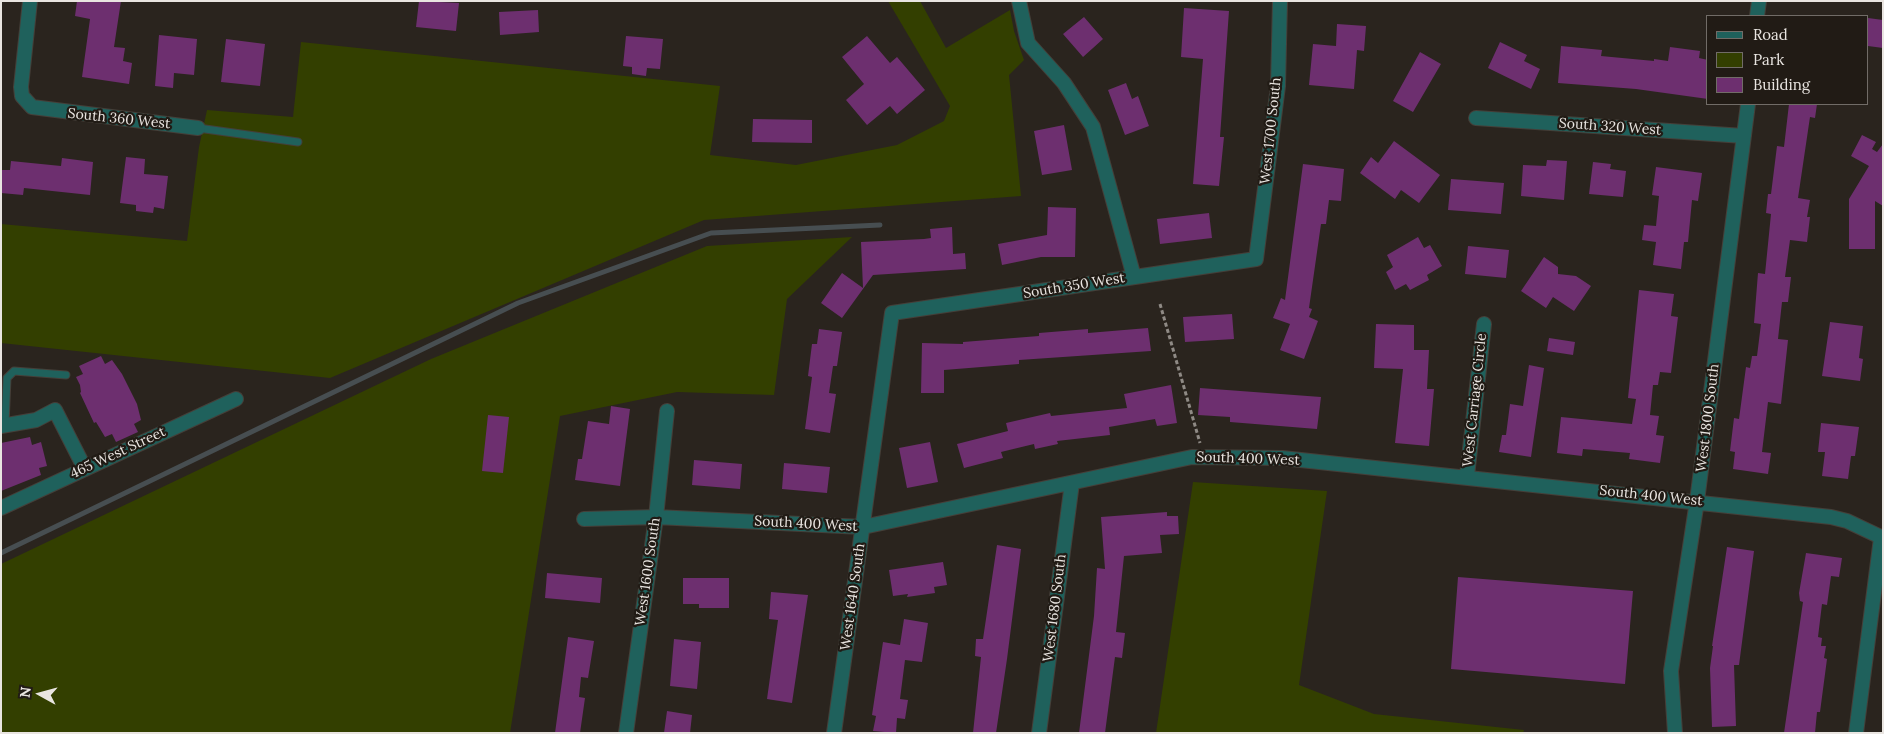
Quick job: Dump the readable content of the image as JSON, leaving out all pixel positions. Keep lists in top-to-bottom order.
{
  "streets": {
    "street": [
      "South 360 West",
      "South 320 West",
      "West 1700 South",
      "South 350 West",
      "West Carriage Circle",
      "West 1800 South",
      "465 West Street",
      "South 400 West",
      "West 1600 South",
      "West 1640 South",
      "West 1680 South"
    ]
  },
  "crossings": [
    ["South 320 West", "West 1800 South"],
    ["West 1700 South", "South 350 West"],
    ["South 350 West", "West 1640 South"],
    ["West Carriage Circle", "South 400 West"],
    ["West 1800 South", "South 400 West"],
    ["South 400 West", "West 1600 South"],
    ["South 400 West", "West 1640 South"],
    ["South 400 West", "West 1680 South"]
  ],
  "legend": ["Road", "Park", "Building"],
  "north": "left"
}
